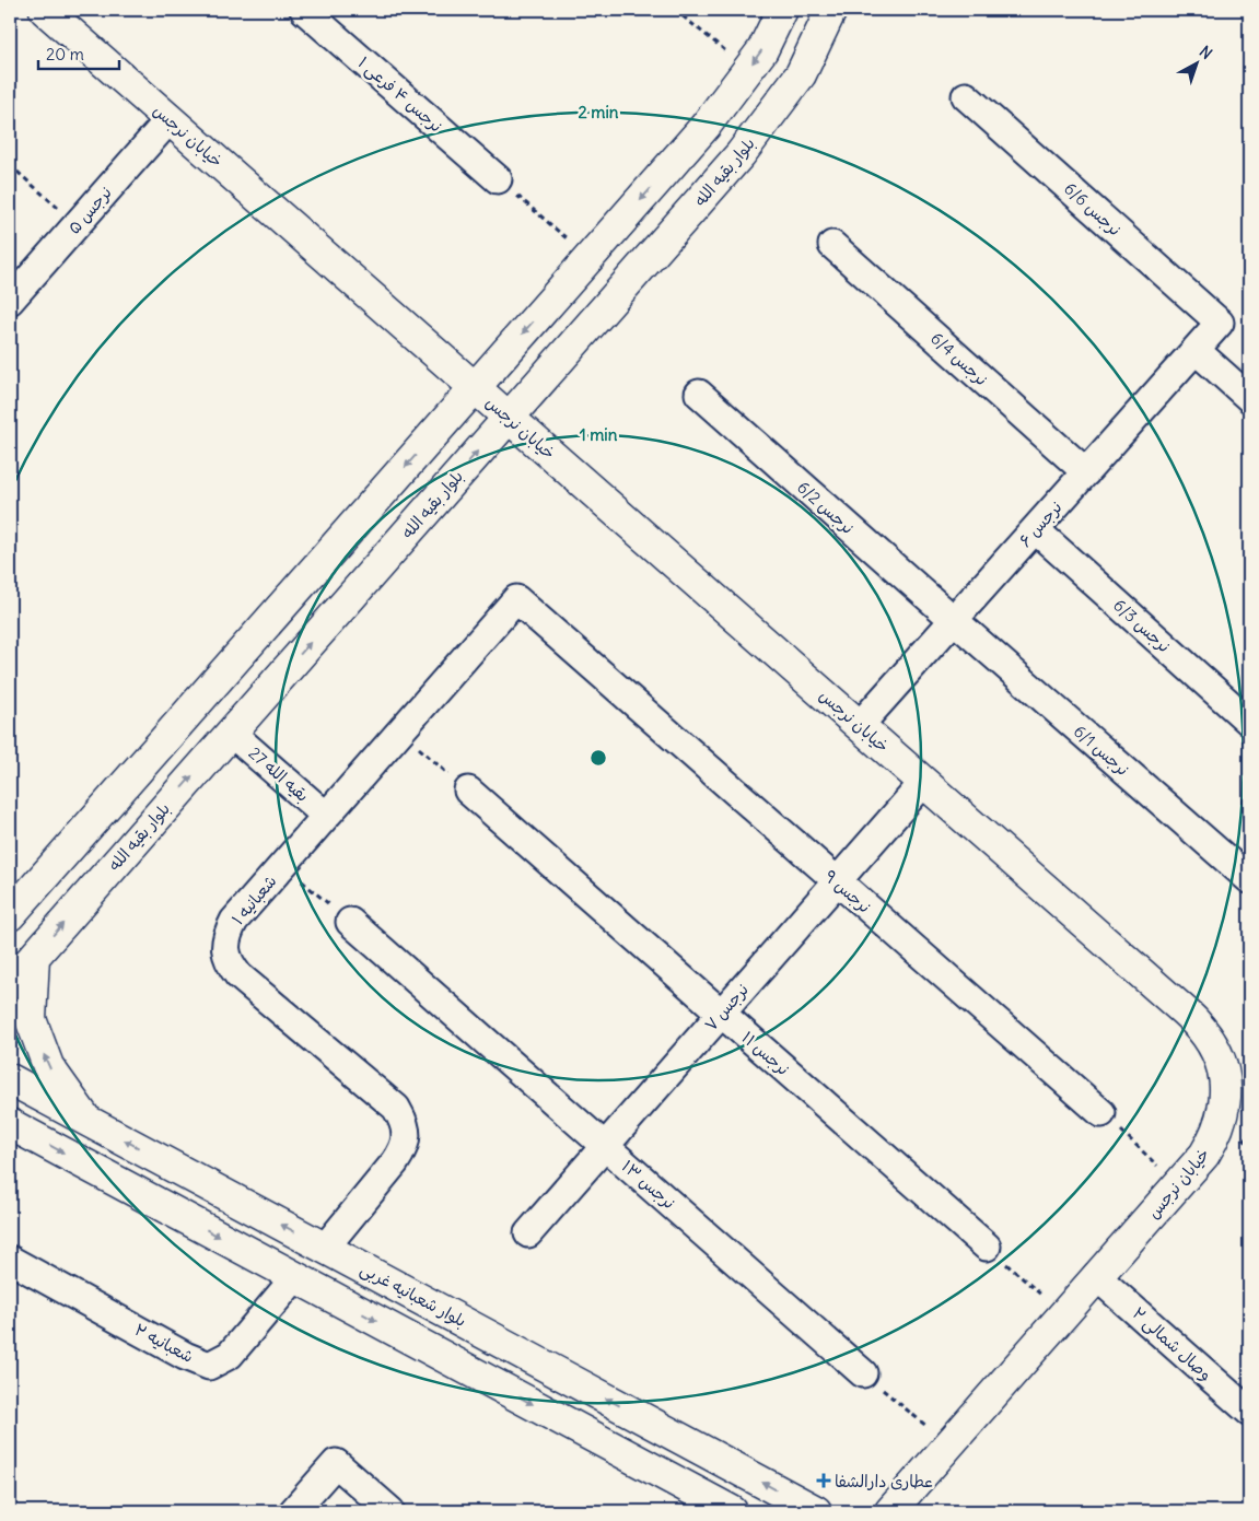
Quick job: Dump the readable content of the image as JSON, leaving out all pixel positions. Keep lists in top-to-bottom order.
{
  "streets": {
    "street": [
      "نرجس ۴ فرعی ۱",
      "خیابان نرجس",
      "بلوار بقیه الله",
      "نرجس 6/6",
      "نرجس ۵",
      "نرجس 6/4",
      "نرجس 6/2",
      "نرجس ۶",
      "نرجس 6/3",
      "نرجس 6/1",
      "بقیه الله 27",
      "نرجس ۹",
      "شعبانیه ۱",
      "نرجس ۷",
      "نرجس ۱۱",
      "نرجس ۱۳",
      "بلوار شعبانیه غربی",
      "شعبانیه ۲",
      "وصال شمالی ۲"
    ]
  },
  "crossings": [
    ["خیابان نرجس", "بلوار بقیه الله"],
    ["خیابان نرجس", "نرجس ۵"],
    ["خیابان نرجس", "نرجس ۶"],
    ["خیابان نرجس", "نرجس ۷"],
    ["خیابان نرجس", "وصال شمالی ۲"],
    ["بلوار بقیه الله", "بقیه الله 27"],
    ["نرجس 6/6", "نرجس ۶"],
    ["نرجس 6/4", "نرجس ۶"],
    ["نرجس 6/2", "نرجس ۶"],
    ["نرجس 6/2", "نرجس 6/1"],
    ["نرجس ۶", "نرجس 6/3"],
    ["نرجس ۶", "نرجس 6/1"],
    ["بقیه الله 27", "شعبانیه ۱"],
    ["نرجس ۹", "شعبانیه ۱"],
    ["نرجس ۹", "نرجس ۷"],
    ["شعبانیه ۱", "بلوار شعبانیه غربی"],
    ["نرجس ۷", "نرجس ۱۱"],
    ["نرجس ۷", "نرجس ۱۳"]
  ],
  "places": {
    "health": ["عطاری دارالشفا"]
  },
  "scale_bar": "20 m",
  "north": "top right",
  "rings": ["2 min", "1 min"]
}
